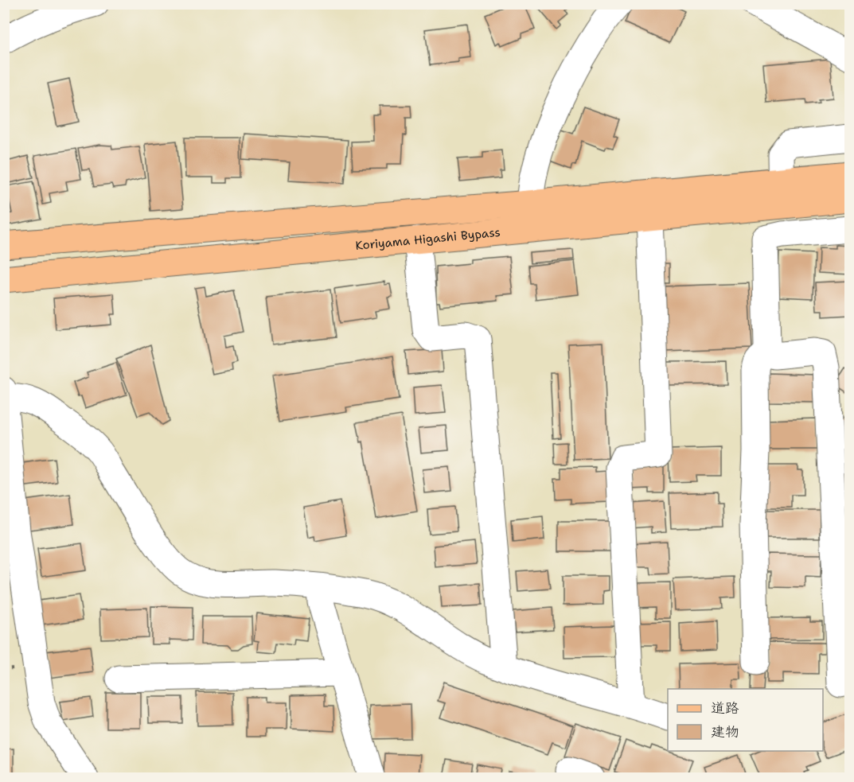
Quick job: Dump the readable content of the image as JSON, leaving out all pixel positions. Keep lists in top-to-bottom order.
{
  "streets": {
    "main road": ["Koriyama Higashi Bypass"]
  },
  "legend": ["道路", "建物"]
}
